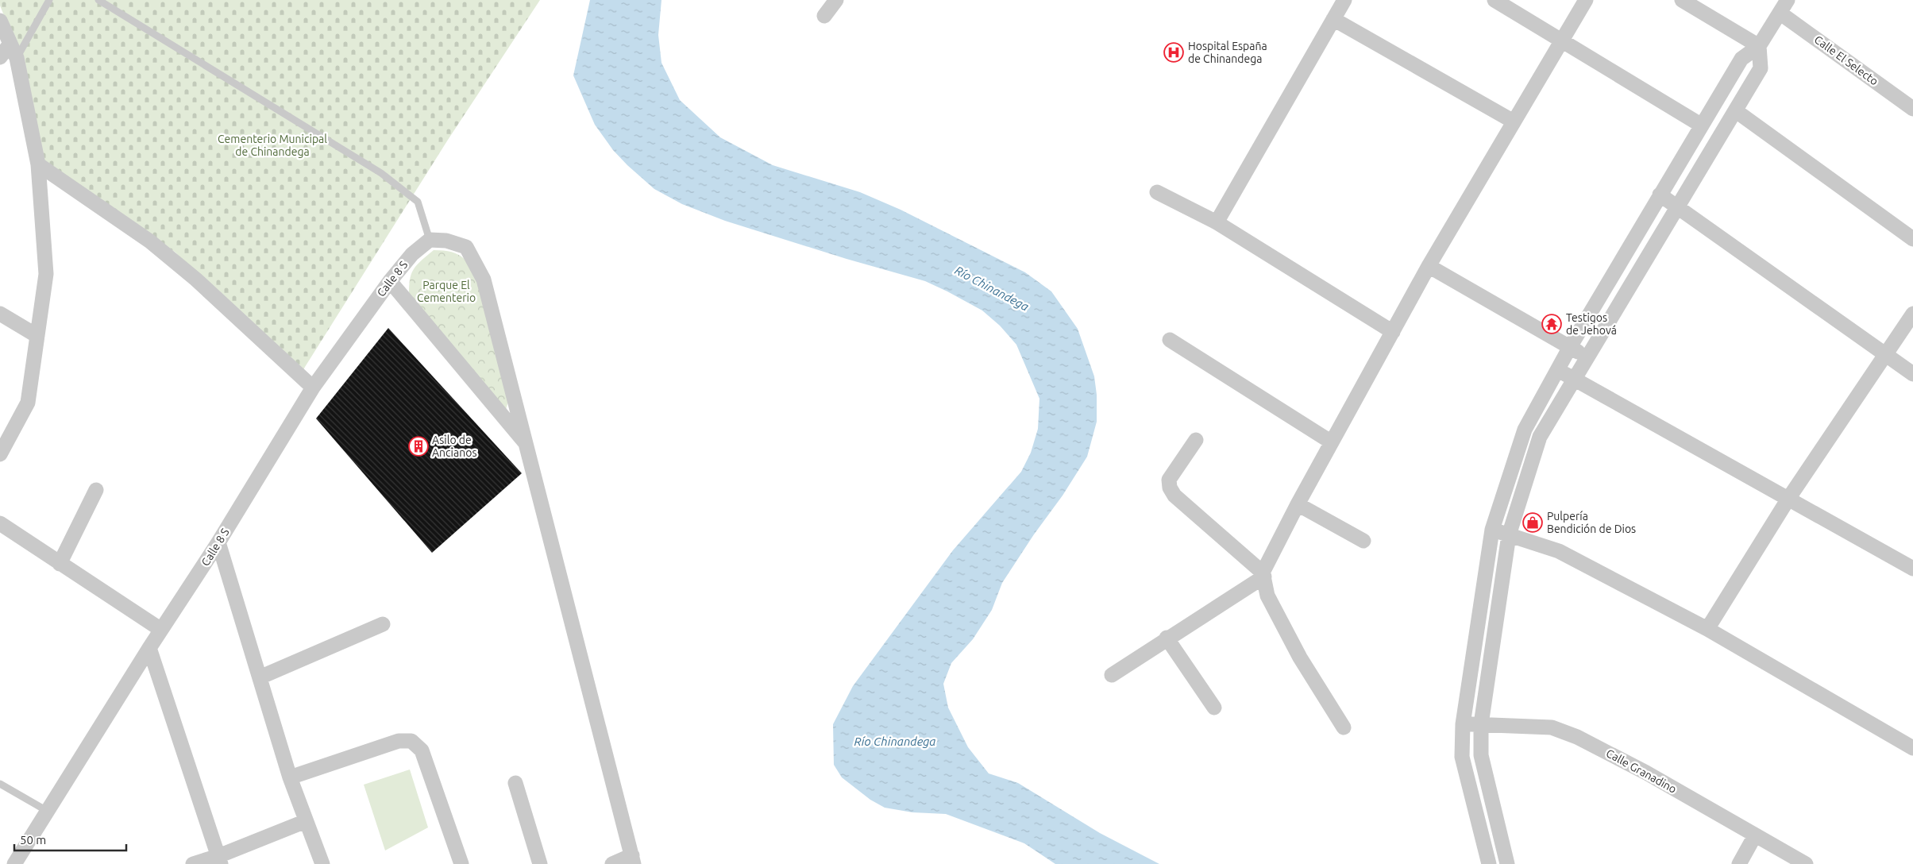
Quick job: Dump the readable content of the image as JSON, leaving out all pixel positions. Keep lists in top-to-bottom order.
{
  "streets": {
    "street": ["Calle El Selecto", "Calle 8 S", "Calle Granadino"]
  },
  "water": ["Río Chinandega"],
  "parks": ["Cementerio Municipal de Chinandega", "Parque El Cementerio"],
  "places": {
    "hospital": ["Hospital España de Chinandega"],
    "temple": ["Testigos de Jehová"],
    "building": ["Asilo de Ancianos"],
    "shop": ["Pulpería Bendición de Dios"]
  },
  "scale_bar": "50 m"
}
